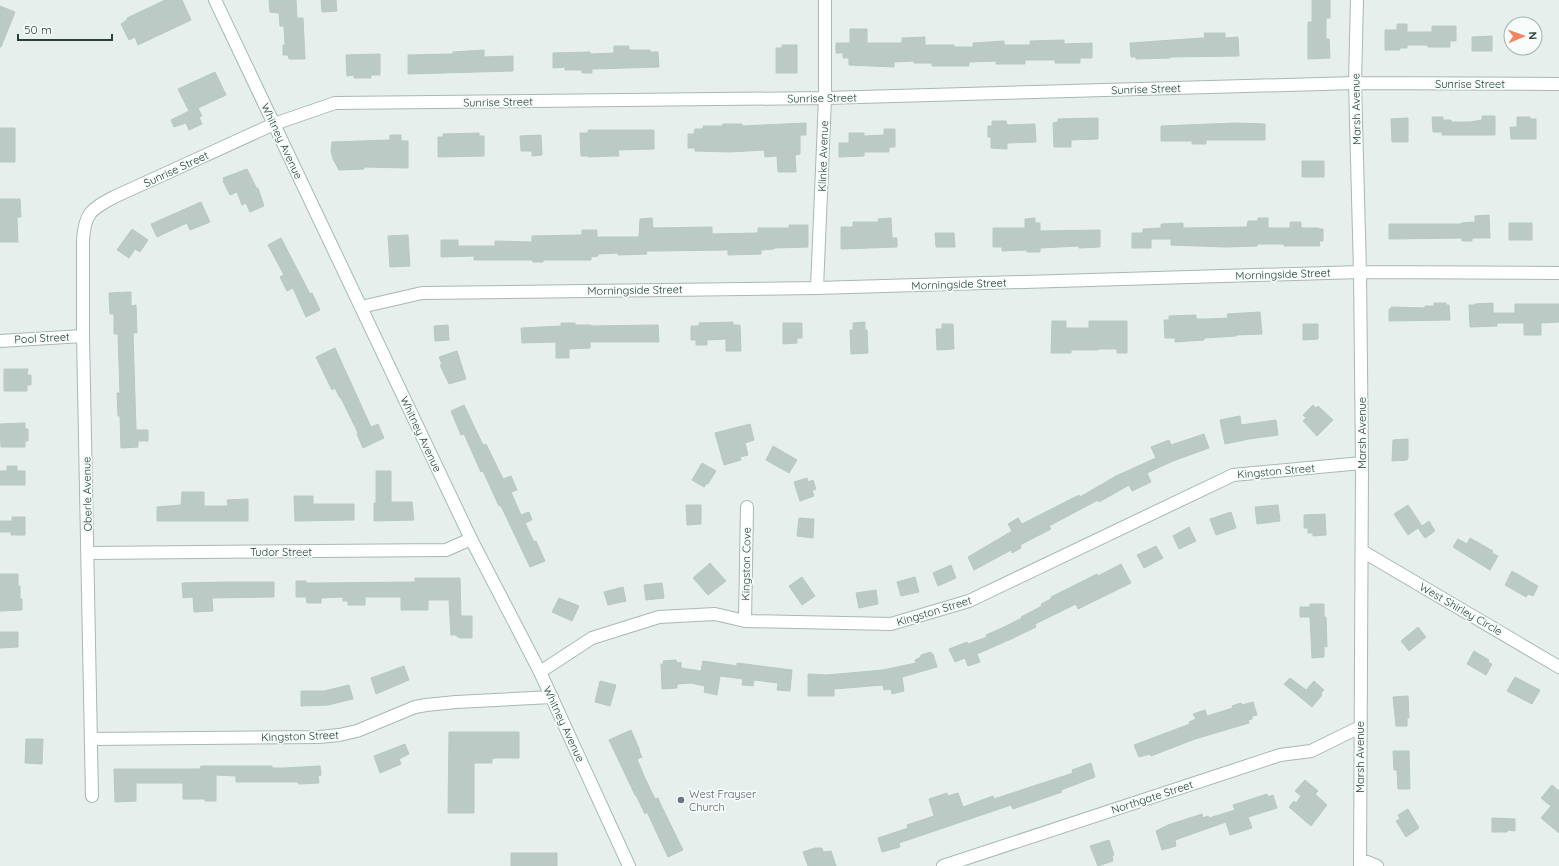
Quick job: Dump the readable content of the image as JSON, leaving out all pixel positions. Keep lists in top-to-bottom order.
{
  "streets": {
    "street": [
      "Sunrise Street",
      "Marsh Avenue",
      "Whitney Avenue",
      "Klinke Avenue",
      "Morningside Street",
      "Pool Street",
      "Kingston Street",
      "Oberle Avenue",
      "Tudor Street",
      "Kingston Cove",
      "West Shirley Circle",
      "Northgate Street"
    ]
  },
  "crossings": [
    ["Sunrise Street", "Marsh Avenue"],
    ["Sunrise Street", "Whitney Avenue"],
    ["Sunrise Street", "Klinke Avenue"],
    ["Sunrise Street", "Oberle Avenue"],
    ["Marsh Avenue", "Morningside Street"],
    ["Marsh Avenue", "Kingston Street"],
    ["Marsh Avenue", "West Shirley Circle"],
    ["Marsh Avenue", "Northgate Street"],
    ["Whitney Avenue", "Morningside Street"],
    ["Whitney Avenue", "Kingston Street"],
    ["Whitney Avenue", "Tudor Street"],
    ["Klinke Avenue", "Morningside Street"],
    ["Pool Street", "Oberle Avenue"],
    ["Kingston Street", "Oberle Avenue"],
    ["Kingston Street", "Kingston Cove"],
    ["Oberle Avenue", "Tudor Street"]
  ],
  "places": ["West Frayser Church"],
  "scale_bar": "50 m",
  "north": "right"
}
